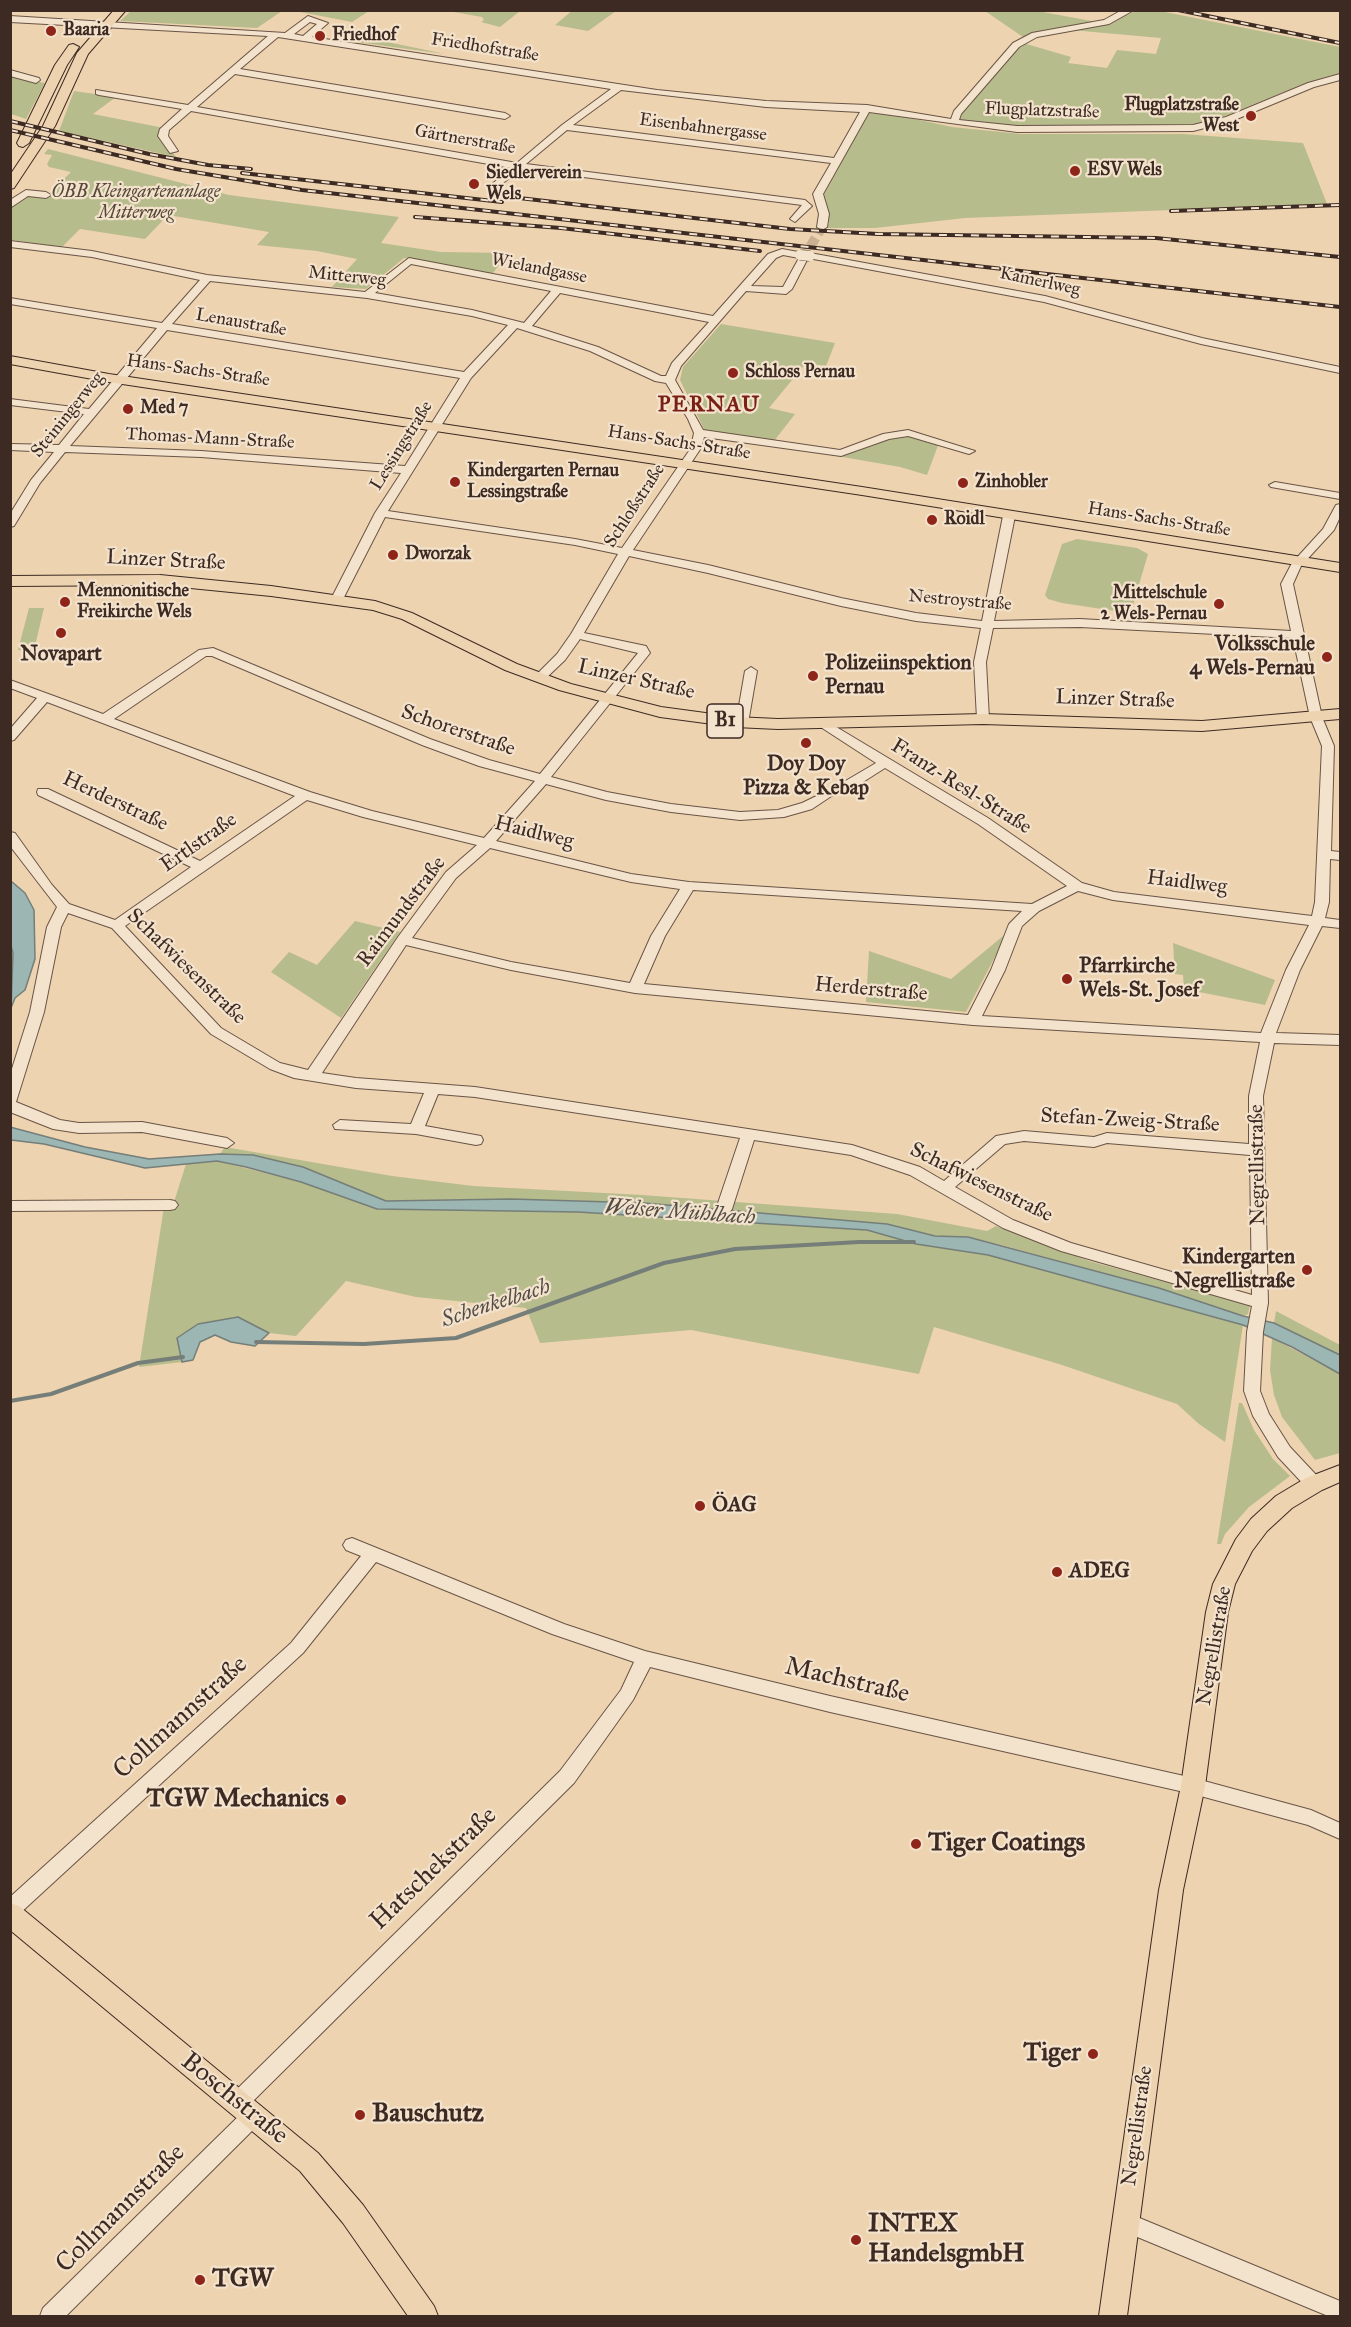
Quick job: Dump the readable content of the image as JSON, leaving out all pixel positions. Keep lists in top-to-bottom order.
{
  "streets": {
    "main road": [
      "Hans-Sachs-Straße",
      "Linzer Straße",
      "B1",
      "Negrellistraße",
      "Boschstraße"
    ],
    "street": [
      "Friedhofstraße",
      "Flugplatzstraße",
      "Eisenbahnergasse",
      "Gärtnerstraße",
      "Wielandgasse",
      "Mitterweg",
      "Kamerlweg",
      "Lenaustraße",
      "Steiningerweg",
      "Thomas-Mann-Straße",
      "Lessingstraße",
      "Schloßstraße",
      "Nestroystraße",
      "Schorerstraße",
      "Franz-Resl-Straße",
      "Herderstraße",
      "Haidlweg",
      "Ertlstraße",
      "Raimundstraße",
      "Schafwiesenstraße",
      "Stefan-Zweig-Straße",
      "Machstraße",
      "Collmannstraße",
      "Hatschekstraße"
    ]
  },
  "crossings": [
    ["Friedhofstraße", "Flugplatzstraße"],
    ["Wielandgasse", "Mitterweg"],
    ["Mitterweg", "Steiningerweg"],
    ["Mitterweg", "Lessingstraße"],
    ["Lenaustraße", "Steiningerweg"],
    ["Lenaustraße", "Lessingstraße"],
    ["Hans-Sachs-Straße", "Steiningerweg"],
    ["Hans-Sachs-Straße", "Lessingstraße"],
    ["Hans-Sachs-Straße", "Schloßstraße"],
    ["Hans-Sachs-Straße", "Negrellistraße"],
    ["Steiningerweg", "Thomas-Mann-Straße"],
    ["Thomas-Mann-Straße", "Lessingstraße"],
    ["Lessingstraße", "Linzer Straße"],
    ["Lessingstraße", "Nestroystraße"],
    ["Schloßstraße", "Linzer Straße"],
    ["Schloßstraße", "Nestroystraße"],
    ["Linzer Straße", "Franz-Resl-Straße"],
    ["Linzer Straße", "Raimundstraße"],
    ["Linzer Straße", "Negrellistraße"],
    ["Nestroystraße", "Negrellistraße"],
    ["Schorerstraße", "Haidlweg"],
    ["Schorerstraße", "Raimundstraße"],
    ["Franz-Resl-Straße", "Haidlweg"],
    ["Herderstraße", "Ertlstraße"],
    ["Herderstraße", "Raimundstraße"],
    ["Herderstraße", "Negrellistraße"],
    ["Haidlweg", "Ertlstraße"],
    ["Haidlweg", "Raimundstraße"],
    ["Haidlweg", "Negrellistraße"],
    ["Ertlstraße", "Schafwiesenstraße"],
    ["Raimundstraße", "Schafwiesenstraße"],
    ["Schafwiesenstraße", "Stefan-Zweig-Straße"],
    ["Schafwiesenstraße", "Negrellistraße"],
    ["Stefan-Zweig-Straße", "Negrellistraße"],
    ["Negrellistraße", "Machstraße"],
    ["Machstraße", "Collmannstraße"],
    ["Machstraße", "Hatschekstraße"],
    ["Collmannstraße", "Hatschekstraße"],
    ["Collmannstraße", "Boschstraße"],
    ["Hatschekstraße", "Boschstraße"]
  ],
  "districts": ["PERNAU"],
  "water": ["Welser Mühlbach", "Schenkelbach"],
  "parks": ["ÖBB Kleingartenanlage Mitterweg"],
  "places": [
    "Baaria",
    "Friedhof",
    "Flugplatzstraße West",
    "ESV Wels",
    "Siedlerverein Wels",
    "Schloss Pernau",
    "Med 7",
    "Kindergarten Pernau Lessingstraße",
    "Zinhobler",
    "Roidl",
    "Dworzak",
    "Mennonitische Freikirche Wels",
    "Mittelschule 2 Wels-Pernau",
    "Novapart",
    "Volksschule 4 Wels-Pernau",
    "Polizeiinspektion Pernau",
    "Doy Doy Pizza & Kebap",
    "Pfarrkirche Wels-St. Josef",
    "Kindergarten Negrellistraße",
    "ÖAG",
    "ADEG",
    "TGW Mechanics",
    "Tiger Coatings",
    "Tiger",
    "Bauschutz",
    "INTEX HandelsgmbH",
    "TGW"
  ]
}
